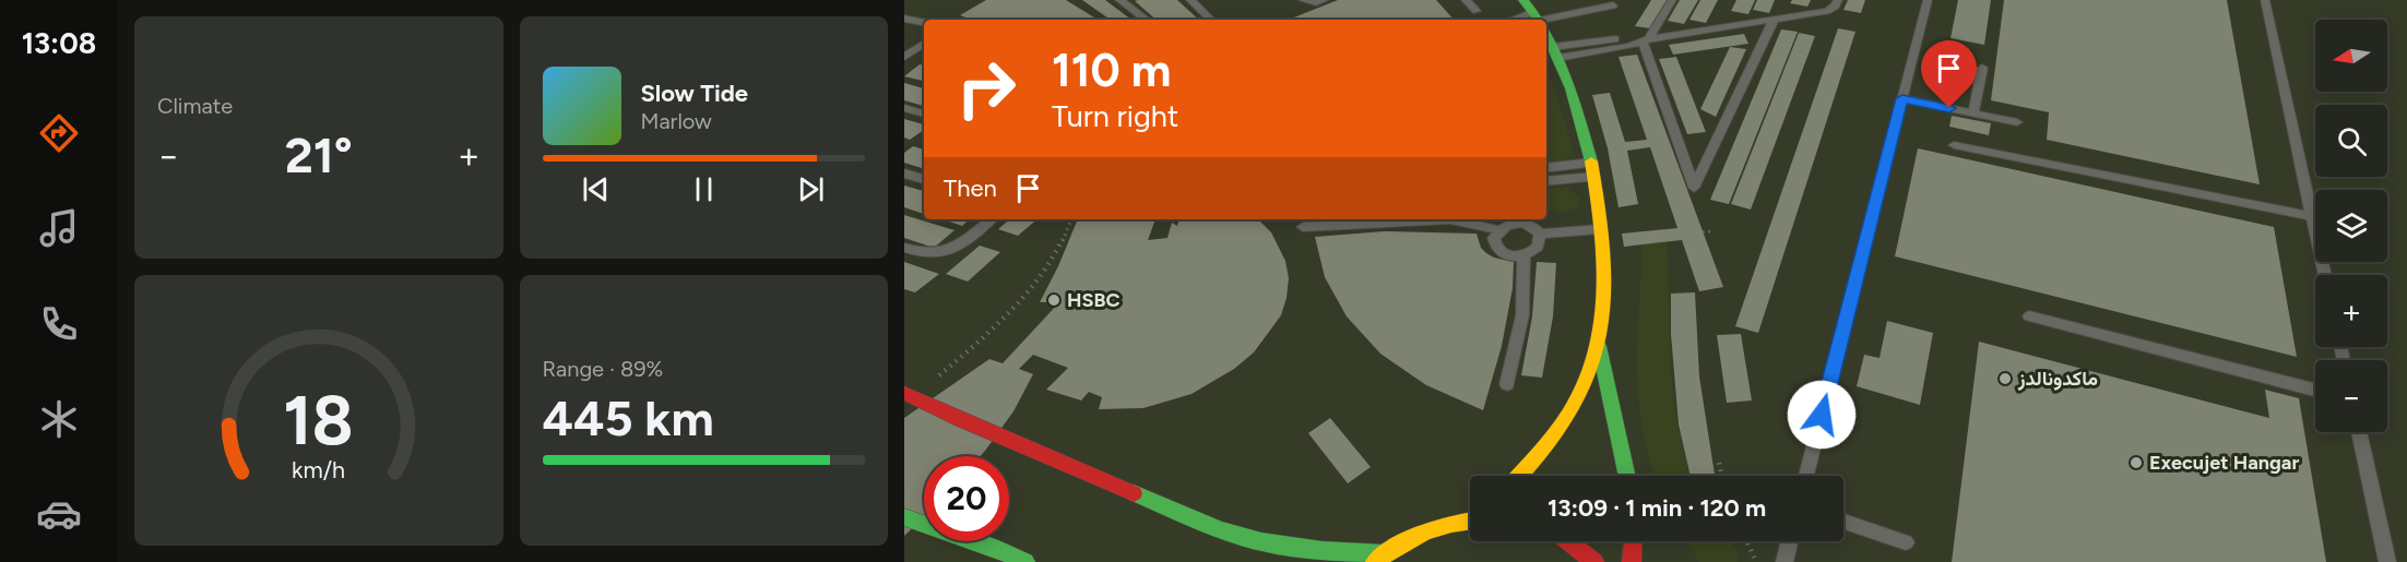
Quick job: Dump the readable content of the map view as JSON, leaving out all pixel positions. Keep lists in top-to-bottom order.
{
  "places": ["HSBC", "ماكدونالدز", "Execujet Hangar"],
  "north": "left",
  "page": {
    "tabs": "13:08",
    "tile": [
      "Climate",
      ["Range · 89%", "445 km"]
    ],
    "map_buttons": ["+", "−"],
    "turn": ["110 m", "Turn right"],
    "song": ["Slow Tide", "Marlow"],
    "heat": ["−", "21°", "+"],
    "then": "Then",
    "limit": "20",
    "trip": "13:09 · 1 min · 120 m",
    "gauge": ["18", "km/h"]
  }
}
